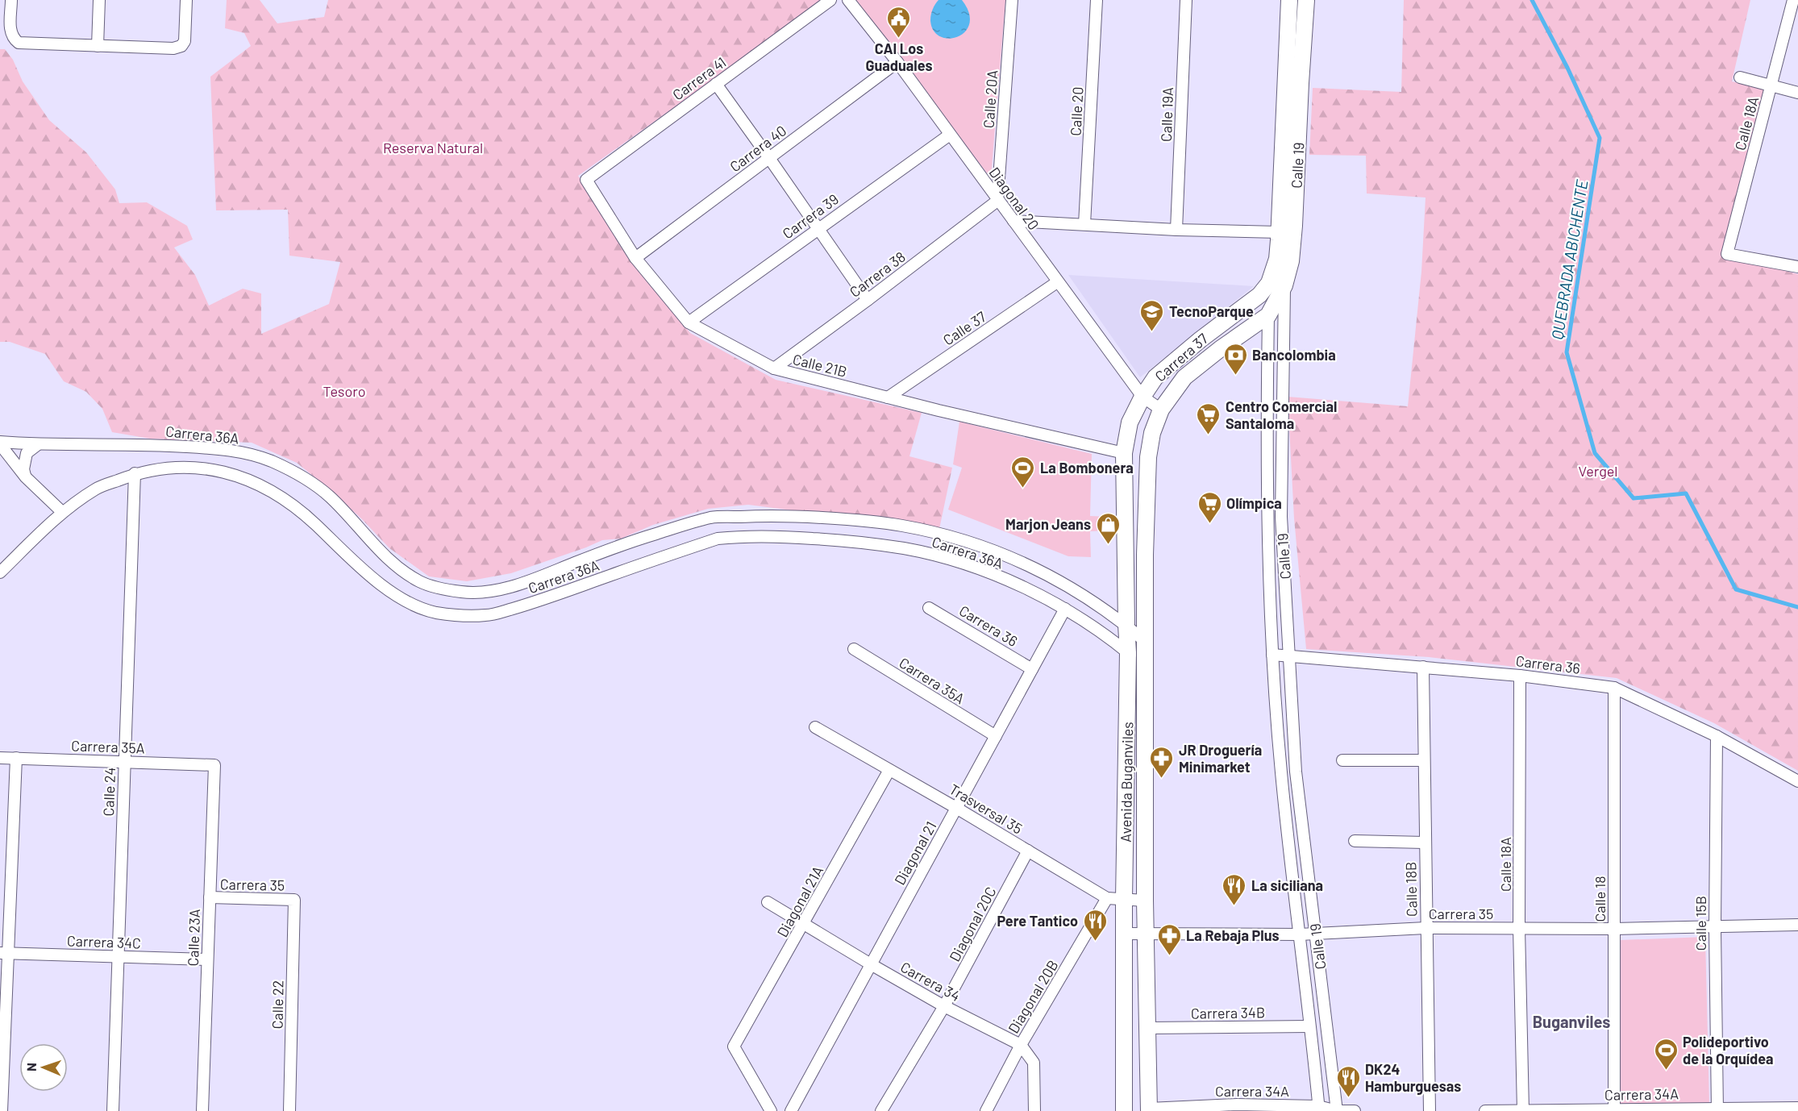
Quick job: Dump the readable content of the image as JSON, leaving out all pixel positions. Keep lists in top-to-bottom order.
{
  "streets": {
    "main road": ["Calle 19", "Carrera 37", "Avenida Buganviles"],
    "street": [
      "Carrera 41",
      "Calle 20A",
      "Calle 20",
      "Calle 19A",
      "Calle 18A",
      "Carrera 40",
      "Diagonal 20",
      "Carrera 39",
      "Carrera 38",
      "Calle 37",
      "Calle 21B",
      "Carrera 36A",
      "Carrera 36",
      "Carrera 35A",
      "Calle 24",
      "Trasversal 35",
      "Diagonal 21",
      "Carrera 35",
      "Calle 18B",
      "Calle 18",
      "Diagonal 21A",
      "Calle 15B",
      "Diagonal 20C",
      "Calle 23A",
      "Carrera 34C",
      "Carrera 34",
      "Diagonal 20B",
      "Calle 22",
      "Carrera 34B",
      "Carrera 34A"
    ]
  },
  "crossings": [
    ["Carrera 41", "Calle 21B"],
    ["Calle 20A", "Diagonal 20"],
    ["Calle 20A", "Carrera 38"],
    ["Calle 18A", "Carrera 36"],
    ["Calle 18A", "Carrera 35"],
    ["Calle 18A", "Carrera 34A"],
    ["Carrera 40", "Diagonal 20"],
    ["Carrera 40", "Calle 21B"],
    ["Calle 19", "Carrera 37"],
    ["Calle 19", "Carrera 36"],
    ["Calle 19", "Carrera 35"],
    ["Calle 19", "Carrera 34B"],
    ["Calle 19", "Carrera 34A"],
    ["Diagonal 20", "Carrera 39"],
    ["Diagonal 20", "Carrera 38"],
    ["Diagonal 20", "Calle 37"],
    ["Diagonal 20", "Carrera 37"],
    ["Carrera 39", "Calle 21B"],
    ["Carrera 38", "Calle 21B"],
    ["Calle 37", "Calle 21B"],
    ["Carrera 37", "Calle 21B"],
    ["Carrera 37", "Avenida Buganviles"],
    ["Calle 21B", "Avenida Buganviles"],
    ["Carrera 36A", "Avenida Buganviles"],
    ["Carrera 36A", "Calle 24"],
    ["Carrera 36A", "Diagonal 21"],
    ["Carrera 36", "Diagonal 21"],
    ["Carrera 36", "Calle 18B"],
    ["Carrera 36", "Calle 18"],
    ["Carrera 36", "Calle 15B"],
    ["Carrera 35A", "Calle 24"],
    ["Carrera 35A", "Diagonal 21"],
    ["Carrera 35A", "Calle 23A"],
    ["Avenida Buganviles", "Trasversal 35"],
    ["Avenida Buganviles", "Carrera 35"],
    ["Avenida Buganviles", "Carrera 34B"],
    ["Avenida Buganviles", "Carrera 34A"],
    ["Calle 24", "Carrera 34C"],
    ["Trasversal 35", "Diagonal 21"],
    ["Trasversal 35", "Diagonal 21A"],
    ["Trasversal 35", "Diagonal 20C"],
    ["Trasversal 35", "Diagonal 20B"],
    ["Diagonal 21", "Carrera 34"],
    ["Carrera 35", "Calle 18B"],
    ["Carrera 35", "Calle 18"],
    ["Carrera 35", "Calle 15B"],
    ["Carrera 35", "Calle 23A"],
    ["Carrera 35", "Calle 22"],
    ["Calle 18", "Carrera 34A"],
    ["Diagonal 21A", "Carrera 34"],
    ["Calle 15B", "Carrera 34A"],
    ["Diagonal 20C", "Carrera 34"],
    ["Calle 23A", "Carrera 34C"],
    ["Carrera 34", "Diagonal 20B"]
  ],
  "districts": ["Buganviles"],
  "water": ["QUEBRADA ABICHENTE"],
  "parks": ["Reserva Natural", "Tesoro", "Vergel"],
  "places": {
    "public building": ["CAI Los Guaduales"],
    "school or university": ["TecnoParque"],
    "bank": ["Bancolombia"],
    "supermarket": ["Centro Comercial Santaloma", "Olímpica"],
    "sports": ["La Bombonera", "Polideportivo de la Orquídea"],
    "shop": ["Marjon Jeans"],
    "pharmacy": ["JR Droguería Minimarket", "La Rebaja Plus"],
    "restaurant": ["La siciliana", "Pere Tantico", "DK24 Hamburguesas"]
  },
  "north": "left"
}
